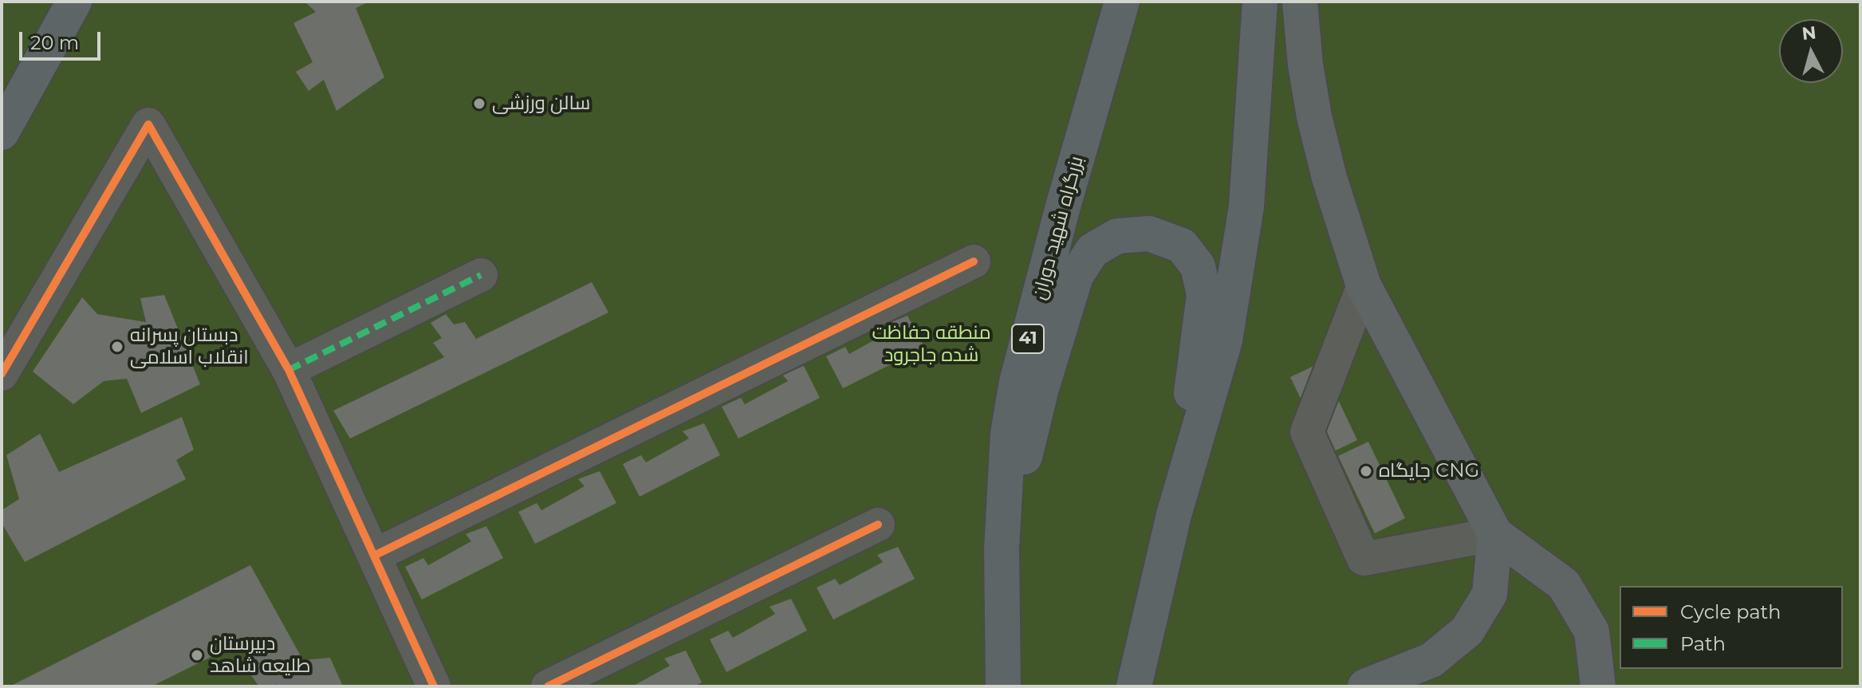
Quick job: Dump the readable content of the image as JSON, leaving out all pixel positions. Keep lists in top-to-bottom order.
{
  "streets": {
    "highway": ["بزرگراه شهید دوران", "41"]
  },
  "parks": ["منطقه حفاظت شده جاجرود"],
  "places": [
    "سالن ورزشی",
    "دبستان پسرانه انقلاب اسلامی",
    "جایگاه CNG",
    "دبیرستان طلیعه شاهد"
  ],
  "legend": ["Cycle path", "Path"],
  "scale_bar": "20 m",
  "north": "top"
}
